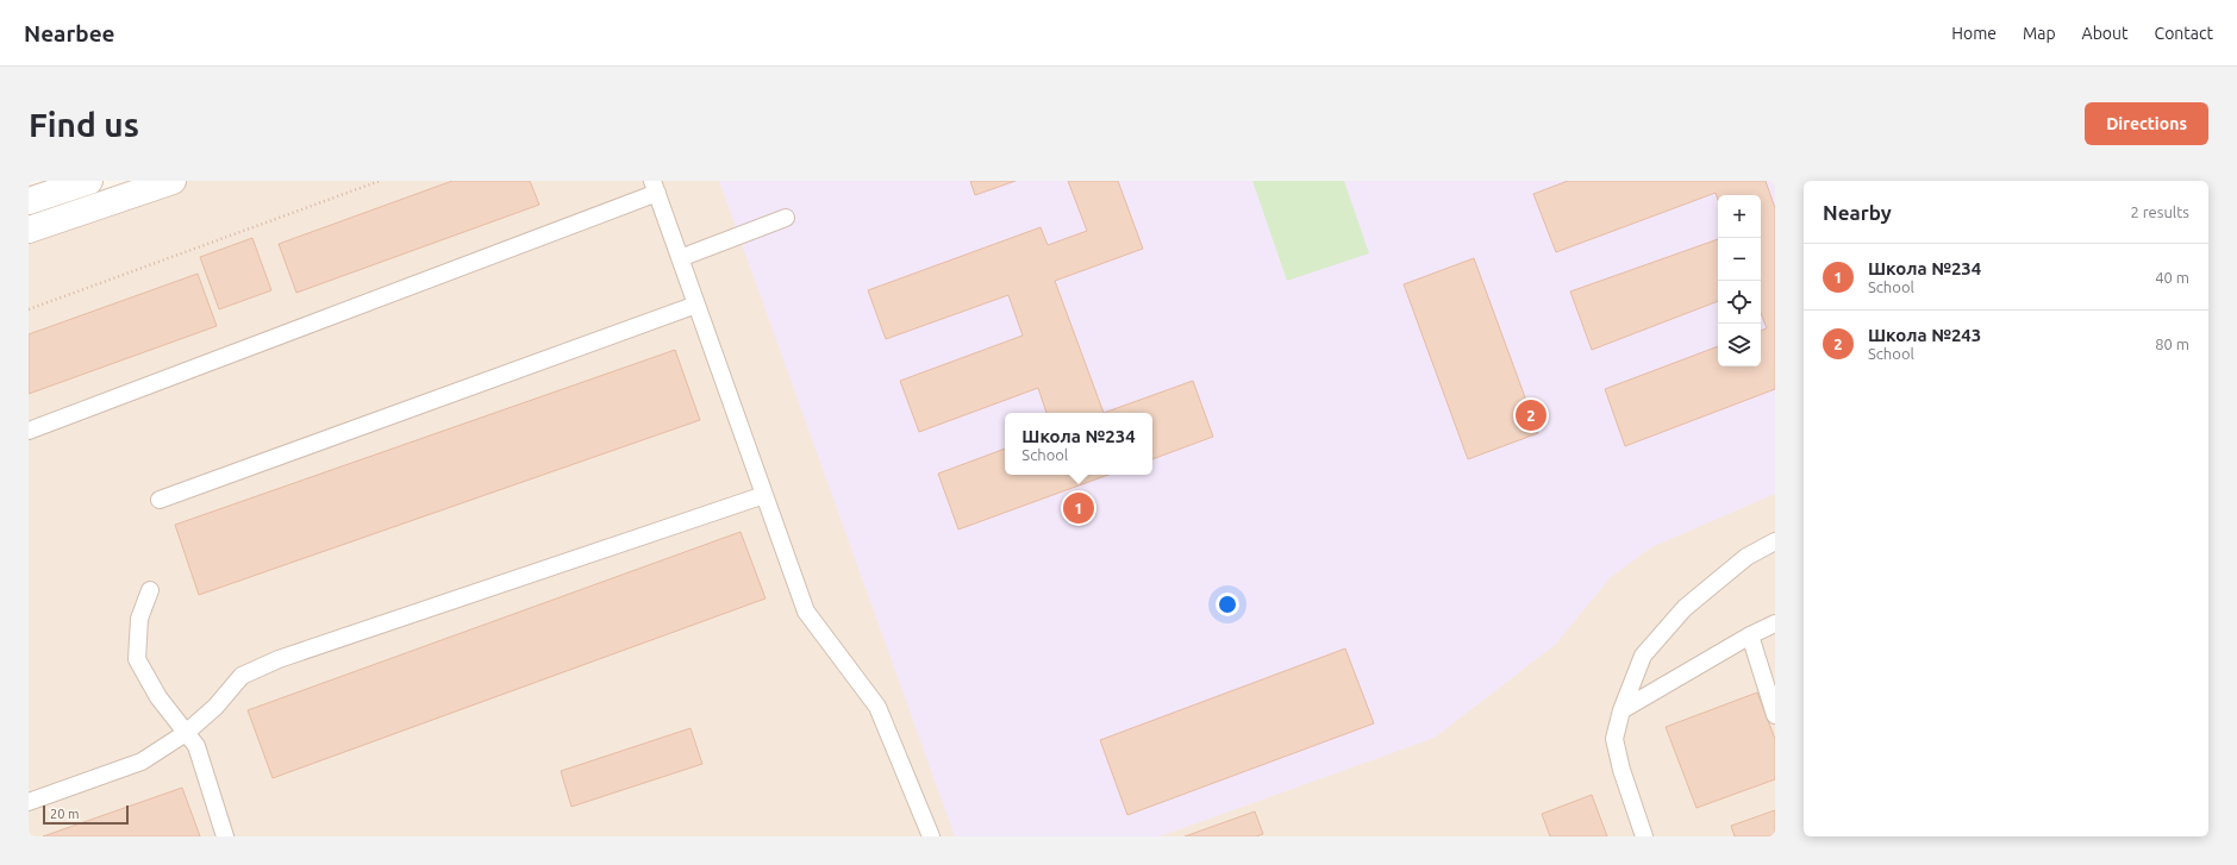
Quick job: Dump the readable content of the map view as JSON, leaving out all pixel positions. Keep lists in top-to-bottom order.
{
  "scale_bar": "20 m",
  "page": {
    "header": "Nearbee",
    "nav": [
      "Home",
      "Map",
      "About",
      "Contact"
    ],
    "buttons": "Directions",
    "title": "Find us",
    "heading": ["Nearby", "2 results"],
    "map_buttons": ["+", "−"],
    "list": [
      {
        "mark": "1",
        "name": "Школа №234",
        "note": "School",
        "value": "40 m"
      },
      {
        "mark": "2",
        "name": "Школа №243",
        "note": "School",
        "value": "80 m"
      }
    ],
    "pins": ["2", "1"],
    "popup": ["Школа №234", "School"],
    "scale": "20 m"
  }
}
